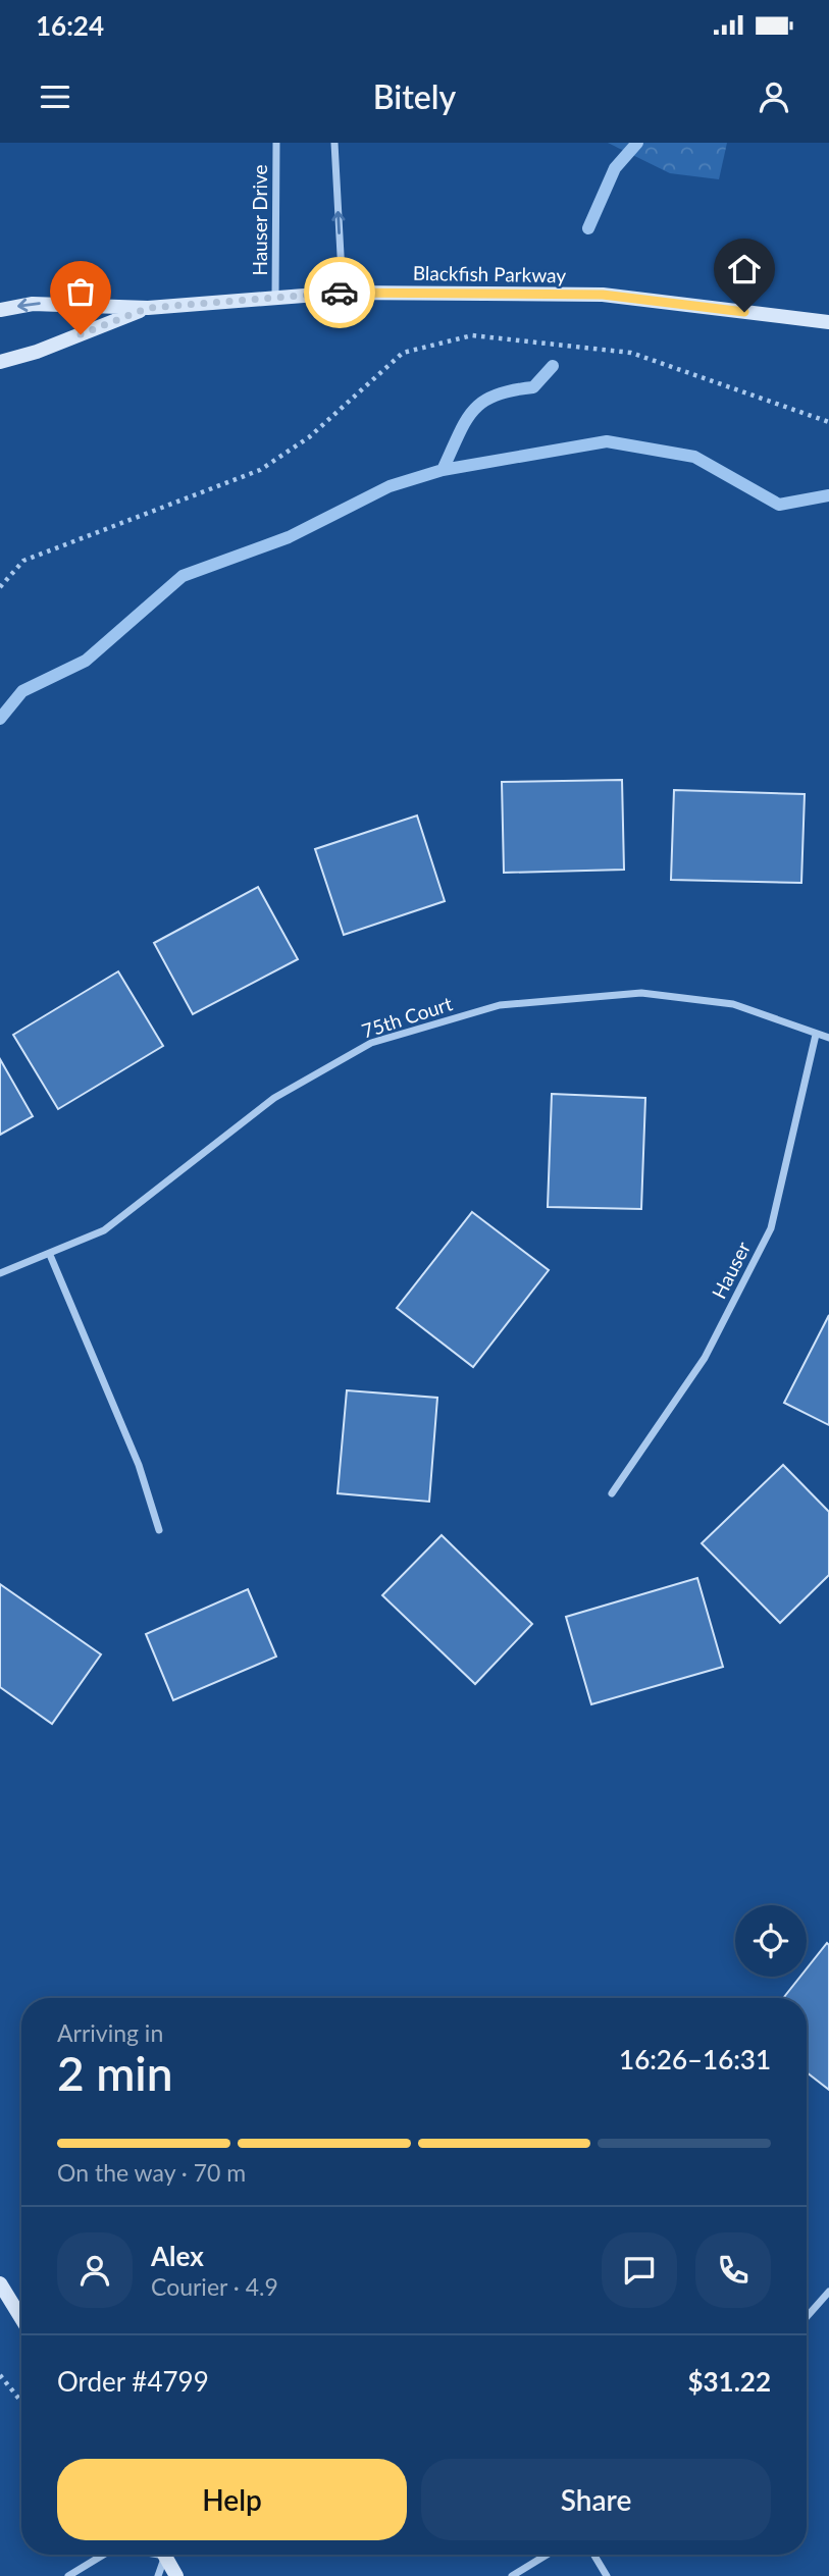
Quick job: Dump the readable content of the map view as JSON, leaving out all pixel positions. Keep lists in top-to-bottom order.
{
  "streets": {
    "main road": ["Blackfish Parkway"],
    "street": ["Hauser Drive", "75th Court", "Hauser"]
  },
  "crossings": [
    ["Hauser Drive", "Blackfish Parkway"],
    ["75th Court", "Hauser"]
  ],
  "page": {
    "status": "16:24",
    "header": "Bitely",
    "heading": ["2 min", "Arriving in", "16:26–16:31"],
    "panel": [
      "Alex",
      "Courier · 4.9",
      "Order #4799",
      "$31.22"
    ],
    "bar": "On the way · 70 m",
    "buttons": ["Help", "Share"]
  }
}
